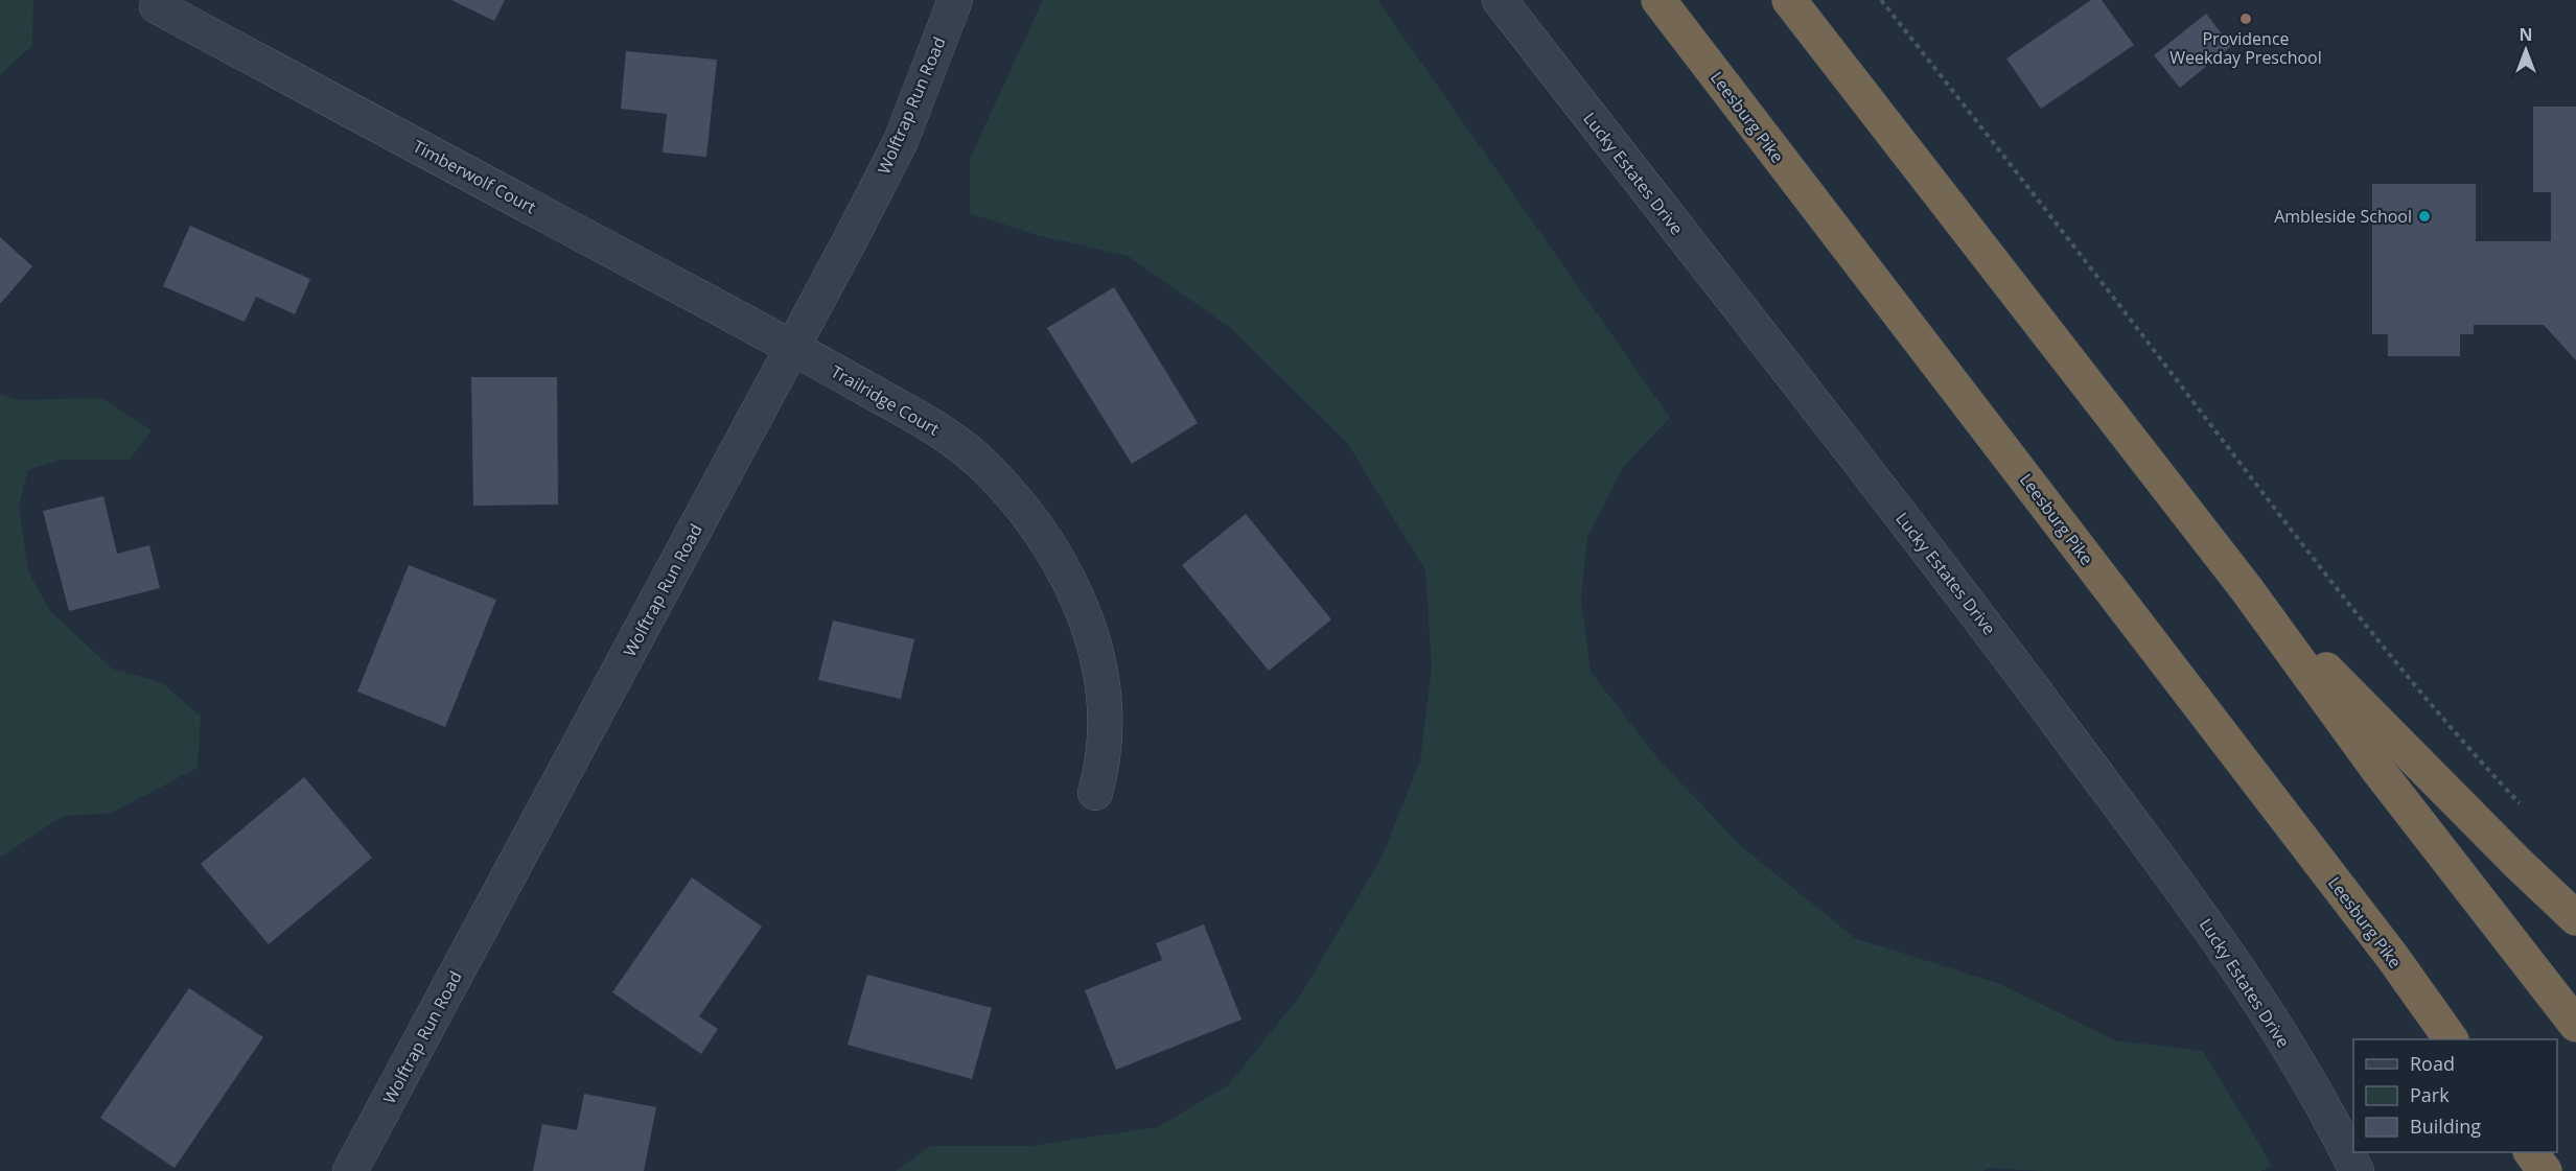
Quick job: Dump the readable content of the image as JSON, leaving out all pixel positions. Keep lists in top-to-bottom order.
{
  "streets": {
    "highway": ["Leesburg Pike"],
    "street": [
      "Wolftrap Run Road",
      "Lucky Estates Drive",
      "Timberwolf Court",
      "Trailridge Court"
    ]
  },
  "crossings": [
    ["Wolftrap Run Road", "Timberwolf Court"],
    ["Wolftrap Run Road", "Trailridge Court"],
    ["Timberwolf Court", "Trailridge Court"]
  ],
  "places": ["Providence Weekday Preschool", "Ambleside School"],
  "legend": ["Road", "Park", "Building"],
  "north": "top"
}
